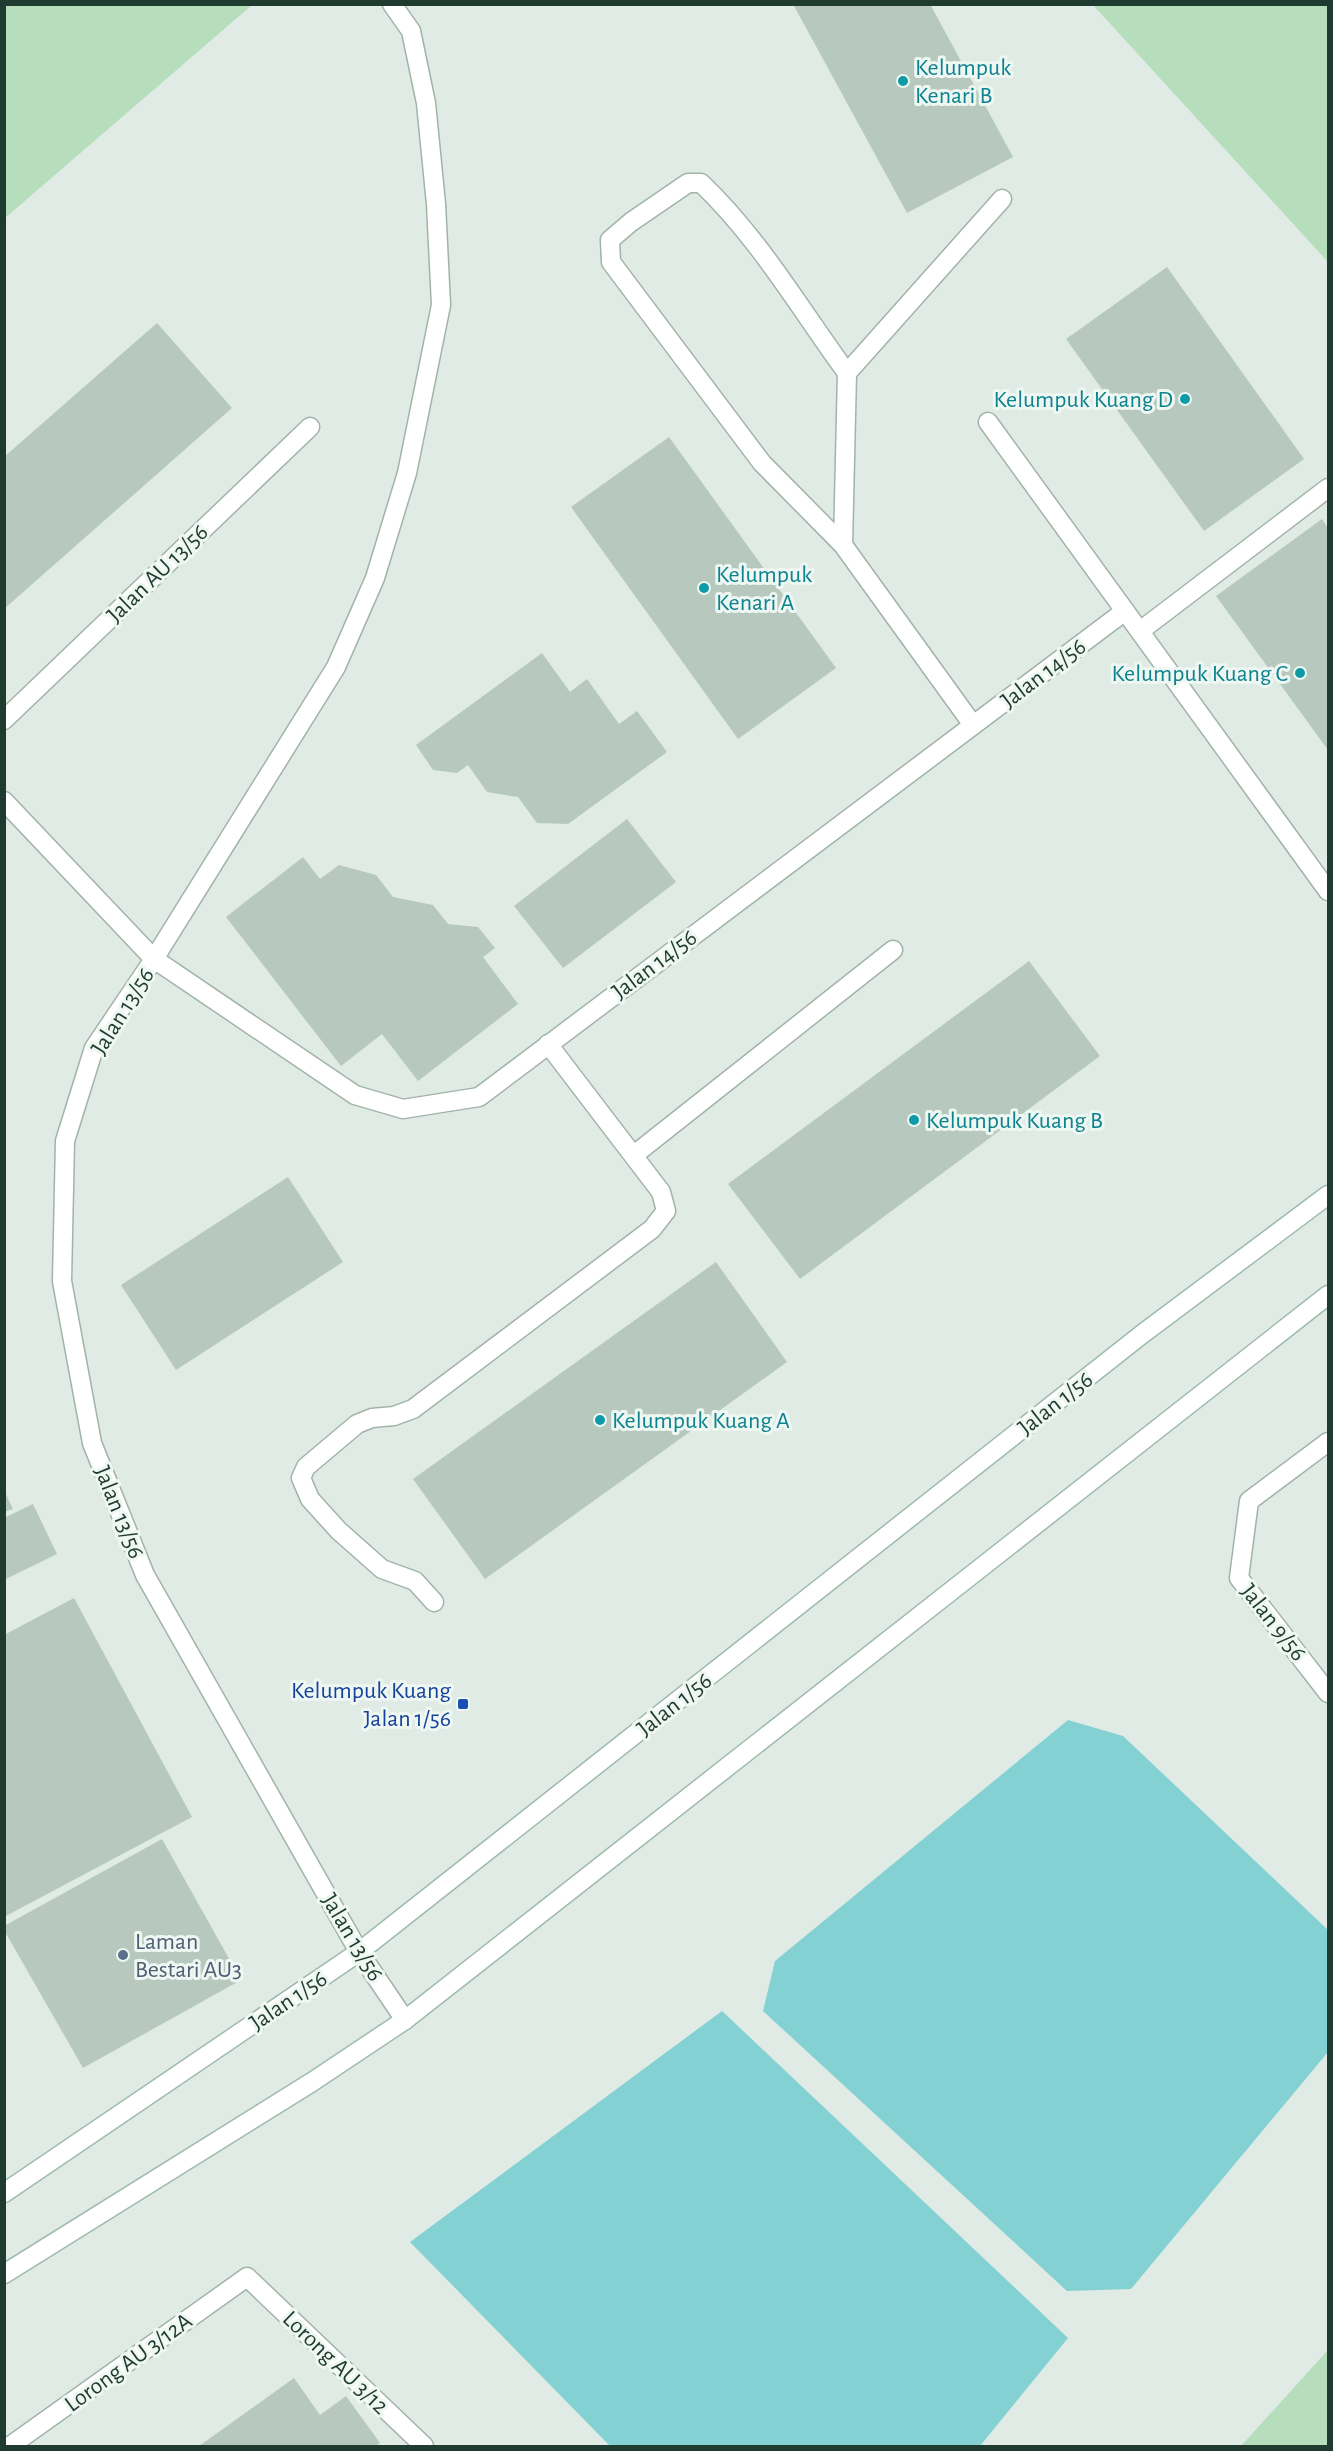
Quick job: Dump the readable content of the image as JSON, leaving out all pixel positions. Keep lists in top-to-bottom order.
{
  "streets": {
    "street": [
      "Jalan AU 13/56",
      "Jalan 14/56",
      "Jalan 13/56",
      "Jalan 1/56",
      "Jalan 9/56",
      "Lorong AU 3/12A",
      "Lorong AU 3/12"
    ]
  },
  "crossings": [
    ["Jalan 14/56", "Jalan 13/56"],
    ["Jalan 13/56", "Jalan 1/56"],
    ["Lorong AU 3/12A", "Lorong AU 3/12"]
  ],
  "places": {
    "other": [
      "Kelumpuk Kenari B",
      "Kelumpuk Kuang D",
      "Kelumpuk Kenari A",
      "Kelumpuk Kuang C",
      "Kelumpuk Kuang B",
      "Kelumpuk Kuang A",
      "Laman Bestari AU3"
    ],
    "transit": ["Kelumpuk Kuang Jalan 1/56"]
  }
}
